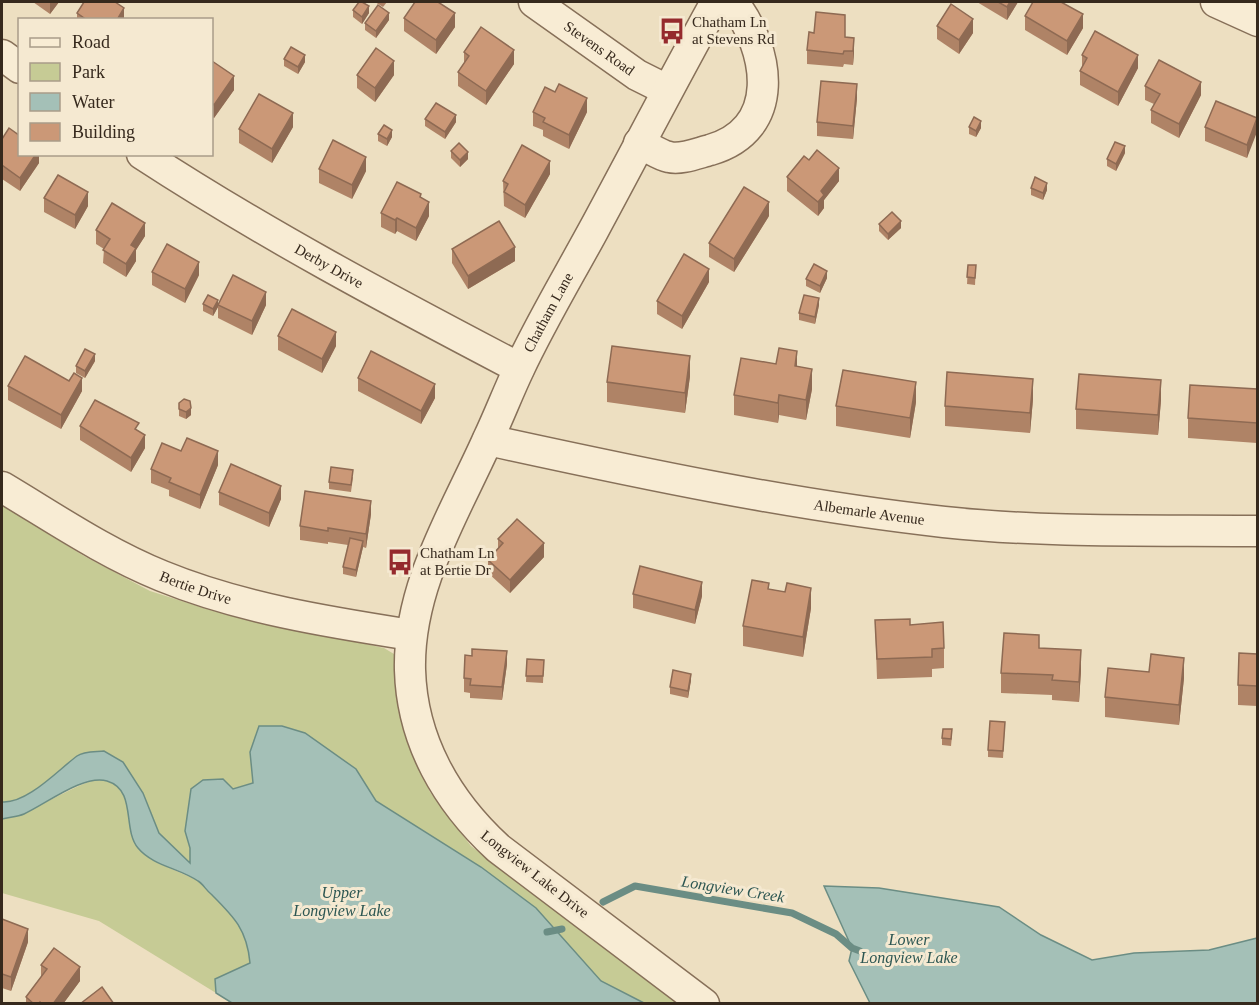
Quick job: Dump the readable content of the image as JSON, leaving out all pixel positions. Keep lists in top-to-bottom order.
{
  "streets": {
    "street": [
      "Stevens Road",
      "Derby Drive",
      "Chatham Lane",
      "Albemarle Avenue",
      "Bertie Drive",
      "Longview Lake Drive"
    ]
  },
  "crossings": [
    ["Stevens Road", "Chatham Lane"],
    ["Derby Drive", "Chatham Lane"],
    ["Chatham Lane", "Albemarle Avenue"],
    ["Chatham Lane", "Bertie Drive"],
    ["Chatham Lane", "Longview Lake Drive"],
    ["Bertie Drive", "Longview Lake Drive"]
  ],
  "water": ["Longview Creek", "Upper Longview Lake", "Lower Longview Lake"],
  "places": {
    "bus stop": ["Chatham Ln at Stevens Rd", "Chatham Ln at Bertie Dr"]
  },
  "legend": [
    "Road",
    "Park",
    "Water",
    "Building"
  ]
}
